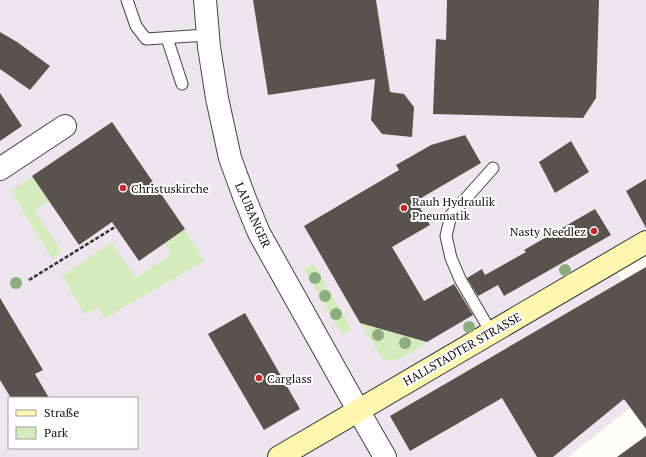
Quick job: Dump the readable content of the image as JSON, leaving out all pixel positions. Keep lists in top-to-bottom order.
{
  "streets": {
    "main road": ["HALLSTADTER STRASSE"],
    "street": ["LAUBANGER"]
  },
  "crossings": [
    ["LAUBANGER", "HALLSTADTER STRASSE"]
  ],
  "places": [
    "Christuskirche",
    "Rauh Hydraulik Pneumatik",
    "Nasty Needlez",
    "Carglass"
  ],
  "legend": ["Straße", "Park"]
}
